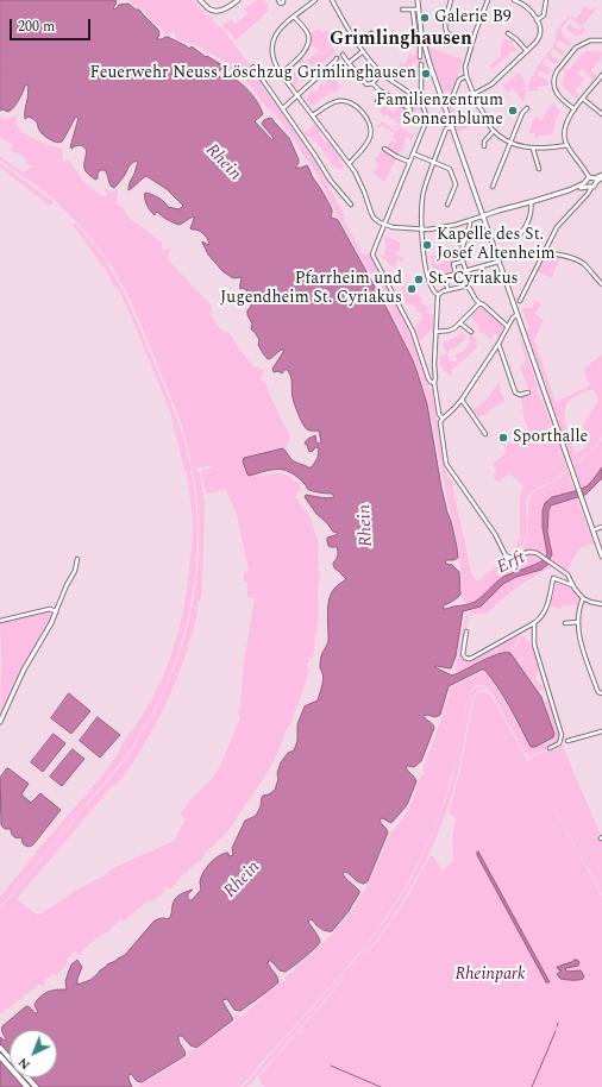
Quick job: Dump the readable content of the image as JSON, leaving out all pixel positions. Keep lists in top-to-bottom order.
{
  "districts": ["Grimlinghausen"],
  "water": ["Rhein", "Erft"],
  "parks": ["Rheinpark"],
  "places": [
    "Galerie B9",
    "Feuerwehr Neuss Löschzug Grimlinghausen",
    "Familienzentrum Sonnenblume",
    "Kapelle des St. Josef Altenheim",
    "St.-Cyriakus",
    "Pfarrheim und Jugendheim St. Cyriakus",
    "Sporthalle"
  ],
  "scale_bar": "200 m",
  "north": "bottom left"
}
